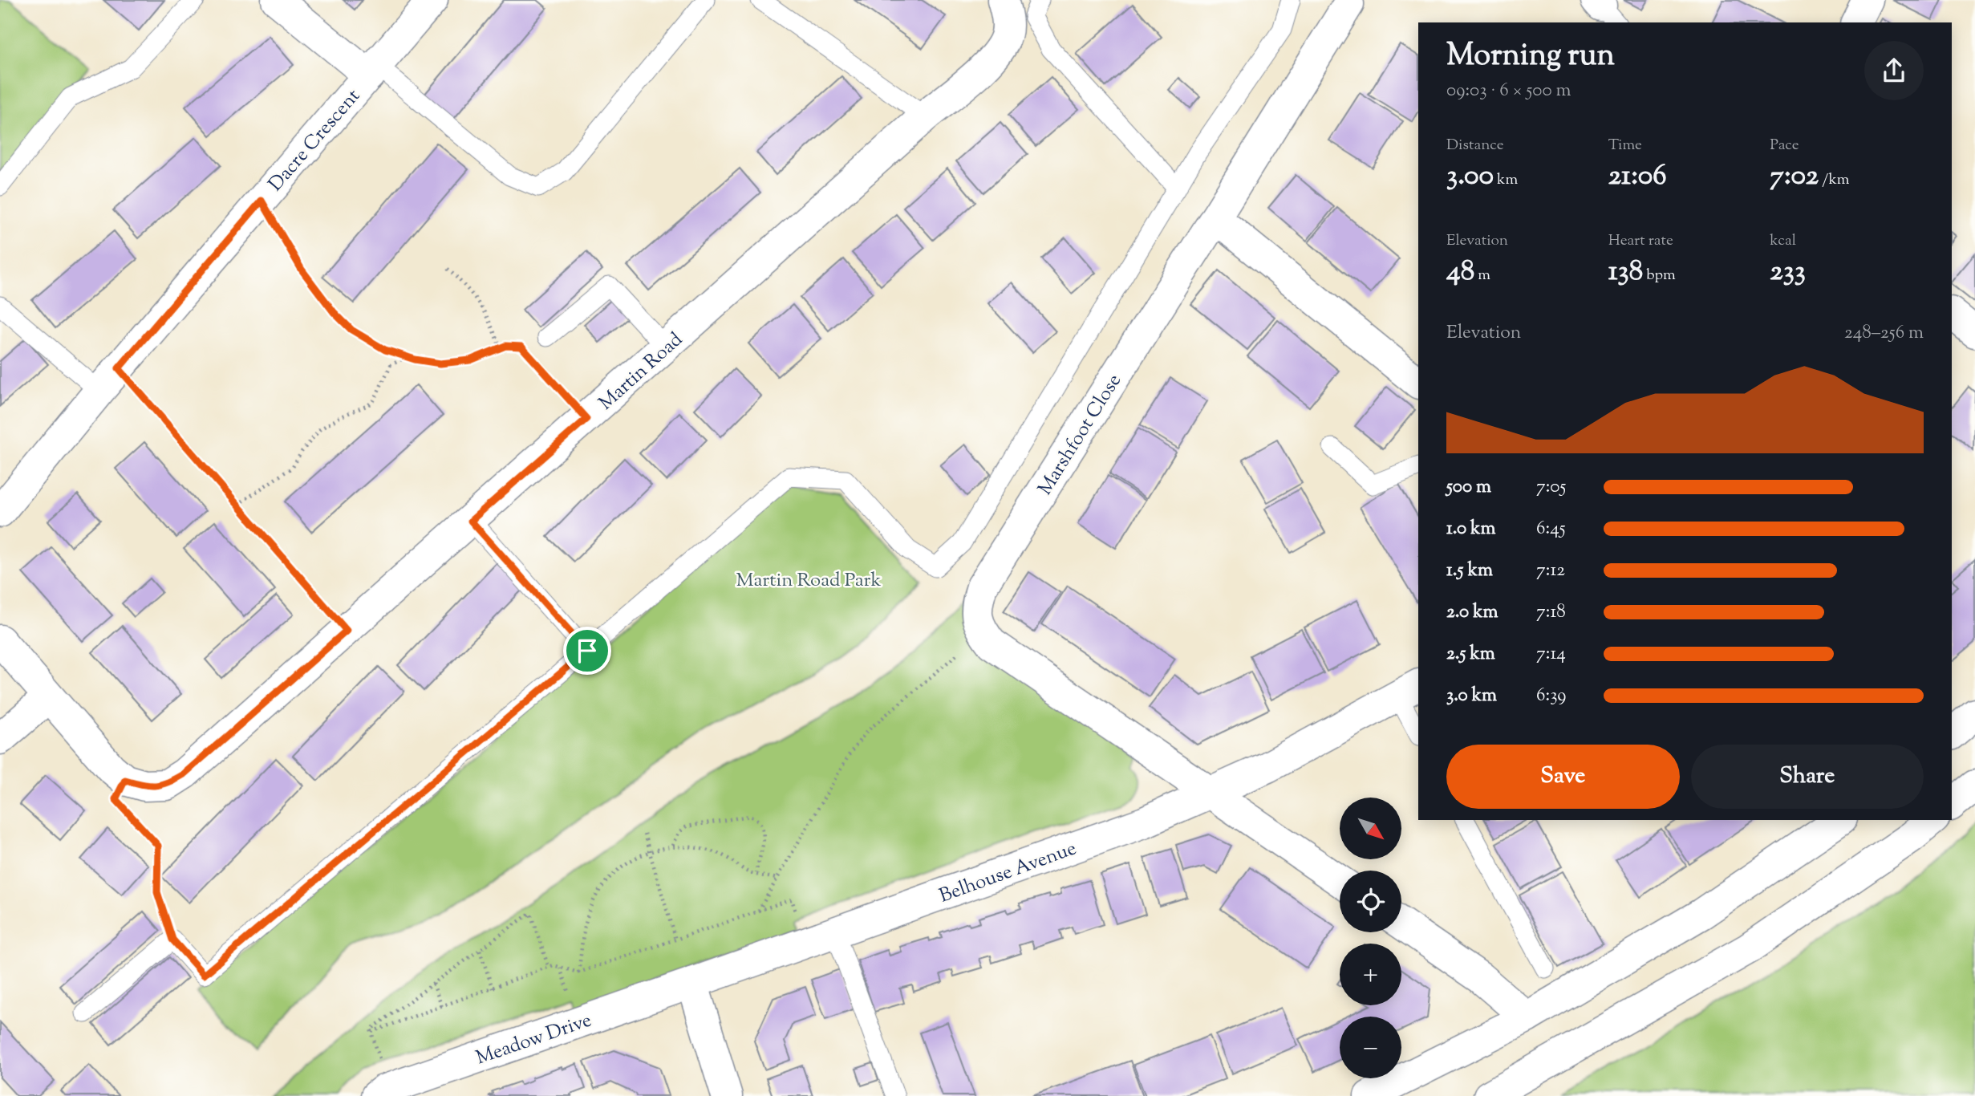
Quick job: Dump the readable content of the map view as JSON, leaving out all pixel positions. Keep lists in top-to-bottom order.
{
  "streets": {
    "street": [
      "Dacre Crescent",
      "Martin Road",
      "Marshfoot Close",
      "Belhouse Avenue",
      "Meadow Drive"
    ]
  },
  "crossings": [
    ["Belhouse Avenue", "Meadow Drive"]
  ],
  "parks": ["Martin Road Park"],
  "north": "bottom right",
  "page": {
    "heading": ["Morning run", "09:03 · 6 × 500 m"],
    "stats": [
      ["Distance", "3.00 km"],
      ["Time", "21:06"],
      ["Pace", "7:02 /km"],
      ["Elevation", "48 m"],
      ["Heart rate", "138 bpm"],
      ["kcal", "233"]
    ],
    "chart": ["Elevation", "248–256 m"],
    "list": [
      {
        "name": "500 m",
        "note": "7:05"
      },
      {
        "name": "1.0 km",
        "note": "6:45"
      },
      {
        "name": "1.5 km",
        "note": "7:12"
      },
      {
        "name": "2.0 km",
        "note": "7:18"
      },
      {
        "name": "2.5 km",
        "note": "7:14"
      },
      {
        "name": "3.0 km",
        "note": "6:39"
      }
    ],
    "buttons": ["Save", "Share"],
    "map_buttons": ["+", "−"]
  }
}
